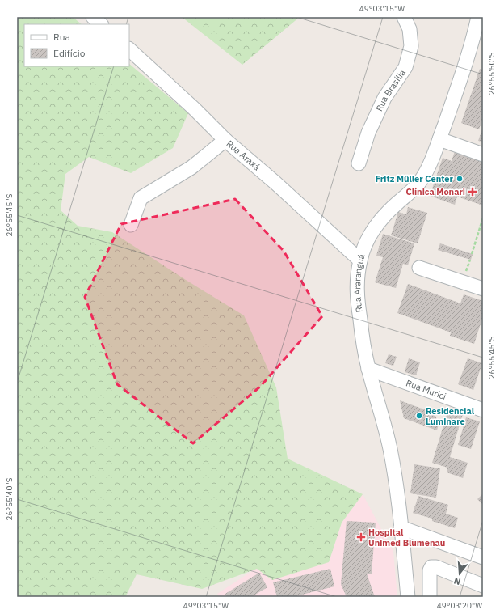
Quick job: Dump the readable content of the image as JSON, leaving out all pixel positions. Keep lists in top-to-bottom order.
{
  "streets": {
    "street": [
      "Rua Brasília",
      "Rua Araxá",
      "Rua Araranguá",
      "Rua Murici"
    ]
  },
  "crossings": [
    ["Rua Araxá", "Rua Araranguá"],
    ["Rua Araranguá", "Rua Murici"]
  ],
  "places": {
    "other": ["Fritz Müller Center", "Residencial Luminare"],
    "health": ["Clínica Monari", "Hospital Unimed Blumenau"]
  },
  "legend": ["Rua", "Edifício"],
  "north": "bottom",
  "coordinates": [
    "49°03'15\"W",
    "26°55'50\"S",
    "26°55'45\"S",
    "26°55'40\"S",
    "49°03'20\"W"
  ]
}
